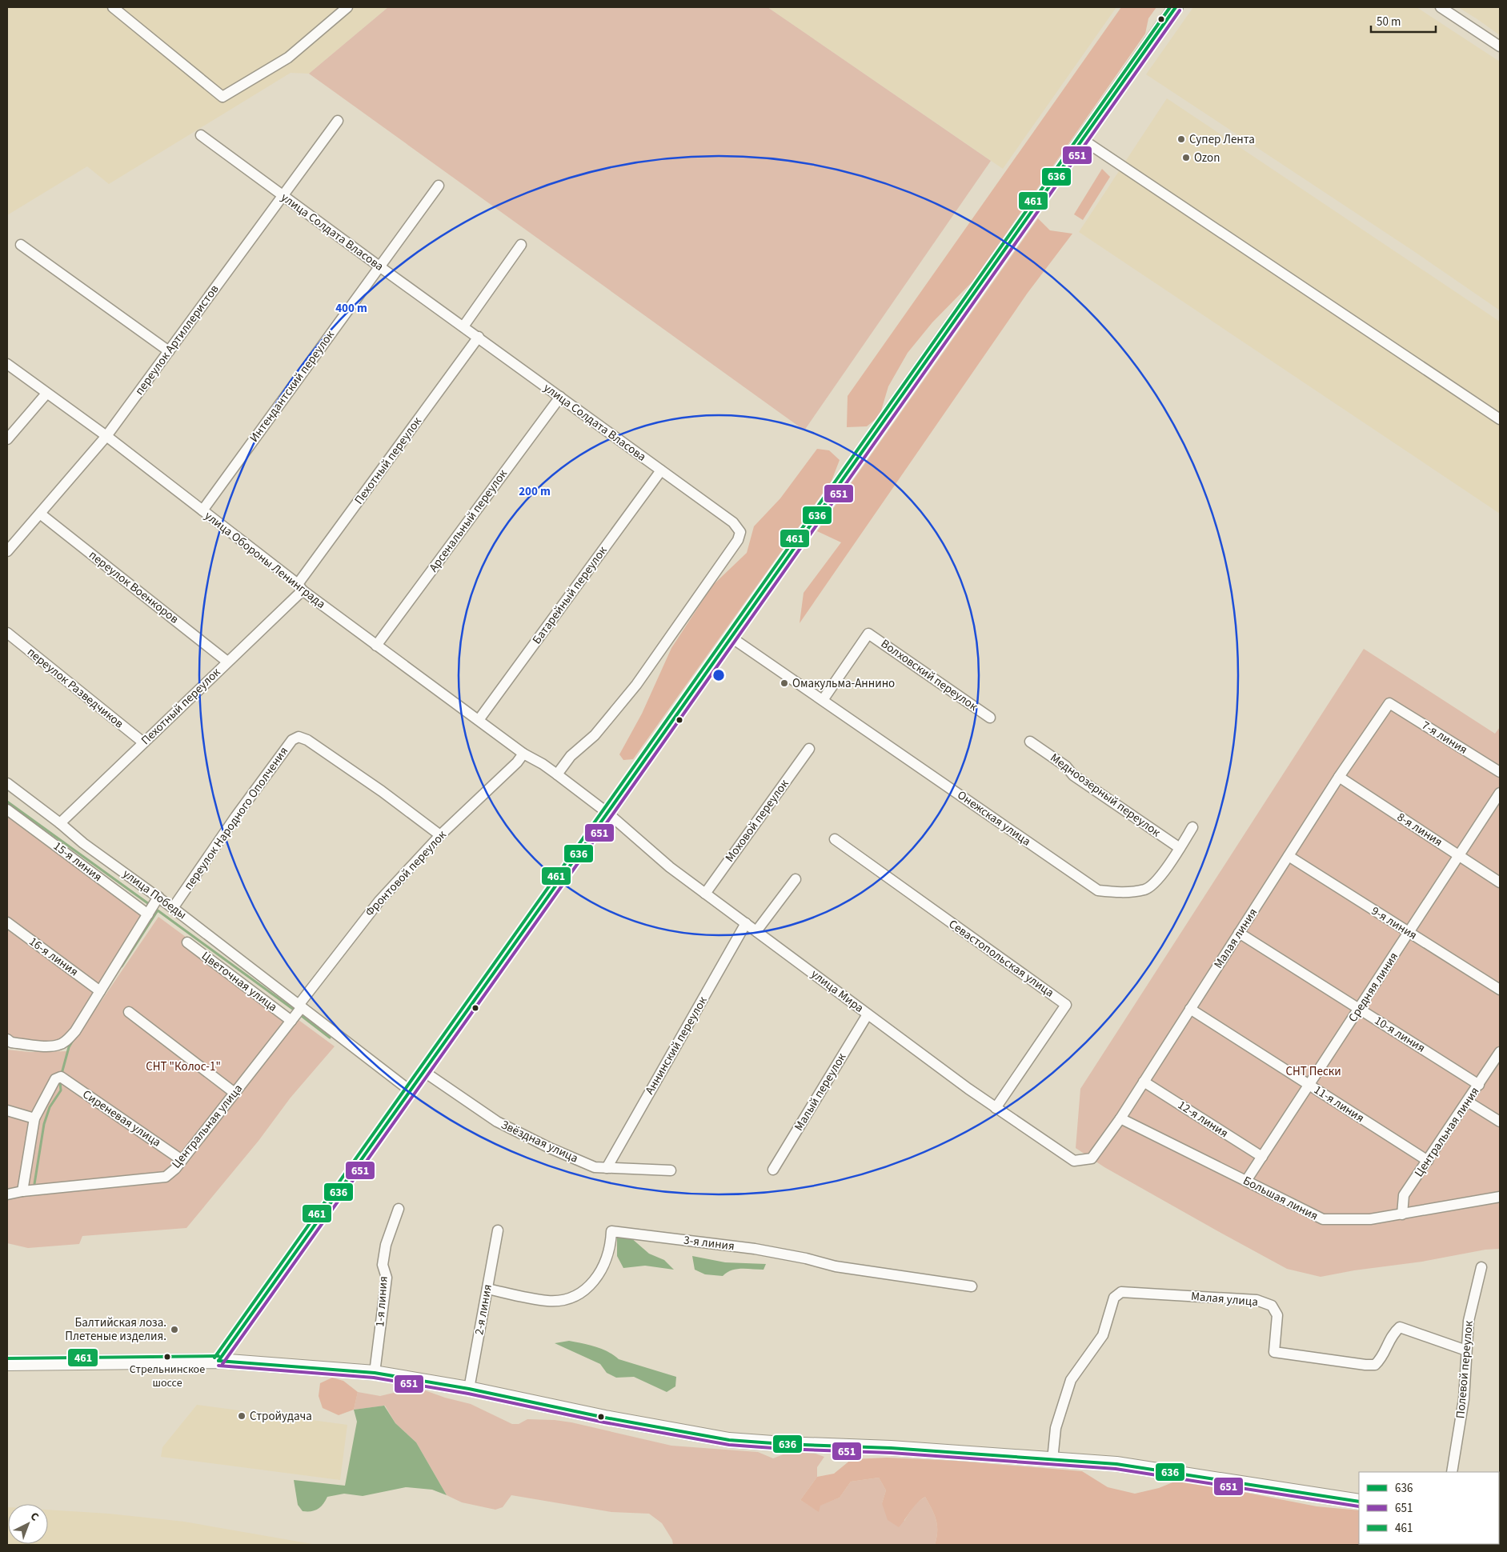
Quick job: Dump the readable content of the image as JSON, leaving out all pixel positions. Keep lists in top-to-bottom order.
{
  "streets": {
    "street": [
      "улица Солдата Власова",
      "переулок Артиллеристов",
      "Интендантский переулок",
      "Пехотный переулок",
      "Арсенальный переулок",
      "улица Обороны Ленинграда",
      "переулок Военкоров",
      "Батарейный переулок",
      "Волховский переулок",
      "переулок Разведчиков",
      "7-я линия",
      "Медноозерный переулок",
      "переулок Народного Ополчения",
      "Онежская улица",
      "Моховой переулок",
      "8-я линия",
      "15-я линия",
      "Фронтовой переулок",
      "улица Победы",
      "9-я линия",
      "Малая линия",
      "16-я линия",
      "Севастопольская улица",
      "Цветочная улица",
      "Средняя линия",
      "улица Мира",
      "10-я линия",
      "Аннинский переулок",
      "Малый переулок",
      "11-я линия",
      "Сиреневая улица",
      "12-я линия",
      "Центральная улица",
      "Центральная линия",
      "Звёздная улица",
      "Большая линия",
      "3-я линия",
      "Малая улица",
      "1-я линия",
      "2-я линия",
      "Полевой переулок"
    ]
  },
  "crossings": [
    ["улица Солдата Власова", "переулок Артиллеристов"],
    ["улица Солдата Власова", "Интендантский переулок"],
    ["улица Солдата Власова", "Пехотный переулок"],
    ["улица Солдата Власова", "Арсенальный переулок"],
    ["улица Солдата Власова", "улица Обороны Ленинграда"],
    ["улица Солдата Власова", "Батарейный переулок"],
    ["улица Солдата Власова", "улица Мира"],
    ["переулок Артиллеристов", "улица Обороны Ленинграда"],
    ["переулок Артиллеристов", "переулок Военкоров"],
    ["Интендантский переулок", "улица Обороны Ленинграда"],
    ["Пехотный переулок", "улица Обороны Ленинграда"],
    ["Пехотный переулок", "переулок Военкоров"],
    ["Пехотный переулок", "переулок Разведчиков"],
    ["Пехотный переулок", "улица Победы"],
    ["Арсенальный переулок", "улица Обороны Ленинграда"],
    ["улица Обороны Ленинграда", "Батарейный переулок"],
    ["улица Обороны Ленинграда", "Фронтовой переулок"],
    ["улица Обороны Ленинграда", "улица Мира"],
    ["Волховский переулок", "Онежская улица"],
    ["7-я линия", "Малая линия"],
    ["Медноозерный переулок", "Онежская улица"],
    ["переулок Народного Ополчения", "Фронтовой переулок"],
    ["переулок Народного Ополчения", "улица Победы"],
    ["Моховой переулок", "улица Мира"],
    ["8-я линия", "Малая линия"],
    ["8-я линия", "Средняя линия"],
    ["Фронтовой переулок", "улица Победы"],
    ["Фронтовой переулок", "Центральная улица"],
    ["улица Победы", "Центральная улица"],
    ["9-я линия", "Малая линия"],
    ["9-я линия", "Средняя линия"],
    ["Малая линия", "улица Мира"],
    ["Малая линия", "10-я линия"],
    ["Малая линия", "11-я линия"],
    ["Малая линия", "12-я линия"],
    ["Малая линия", "Большая линия"],
    ["Севастопольская улица", "улица Мира"],
    ["Цветочная улица", "Центральная улица"],
    ["Средняя линия", "10-я линия"],
    ["Средняя линия", "11-я линия"],
    ["Средняя линия", "12-я линия"],
    ["Средняя линия", "Большая линия"],
    ["улица Мира", "Аннинский переулок"],
    ["улица Мира", "Малый переулок"],
    ["10-я линия", "Центральная линия"],
    ["Аннинский переулок", "Звёздная улица"],
    ["11-я линия", "Центральная линия"],
    ["Сиреневая улица", "Центральная улица"],
    ["Центральная линия", "Большая линия"],
    ["3-я линия", "2-я линия"],
    ["Малая улица", "Полевой переулок"]
  ],
  "parks": ["СНТ \"Колос-1\"", "СНТ Пески"],
  "places": [
    "Супер Лента",
    "Ozon",
    "Омакульма-Аннино",
    "Балтийская лоза. Плетеные изделия.",
    "Стрельнинское шоссе",
    "Стройудача"
  ],
  "lines": ["transit line 636", "transit line 461", "transit line 651"],
  "legend": ["636", "651", "461"],
  "scale_bar": "50 m",
  "north": "top right",
  "rings": ["400 m", "200 m"]
}
